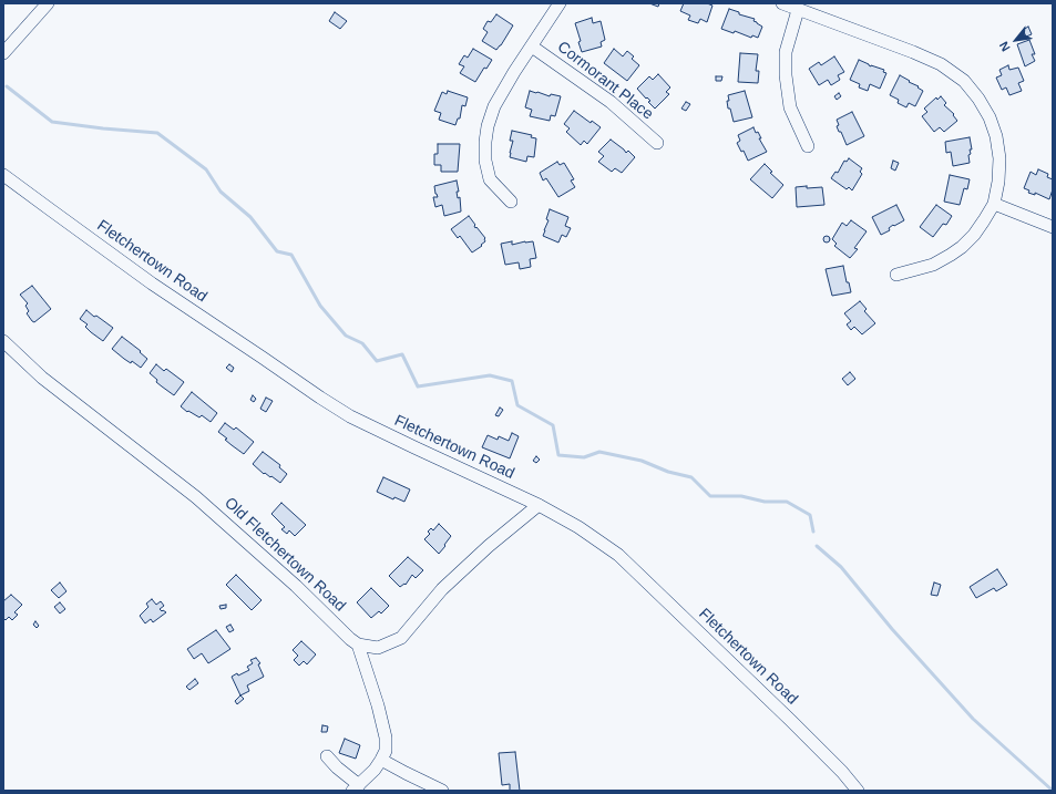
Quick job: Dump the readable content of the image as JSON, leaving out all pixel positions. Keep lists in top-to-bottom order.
{
  "streets": {
    "street": ["Cormorant Place", "Fletchertown Road", "Old Fletchertown Road"]
  },
  "north": "bottom left"
}
